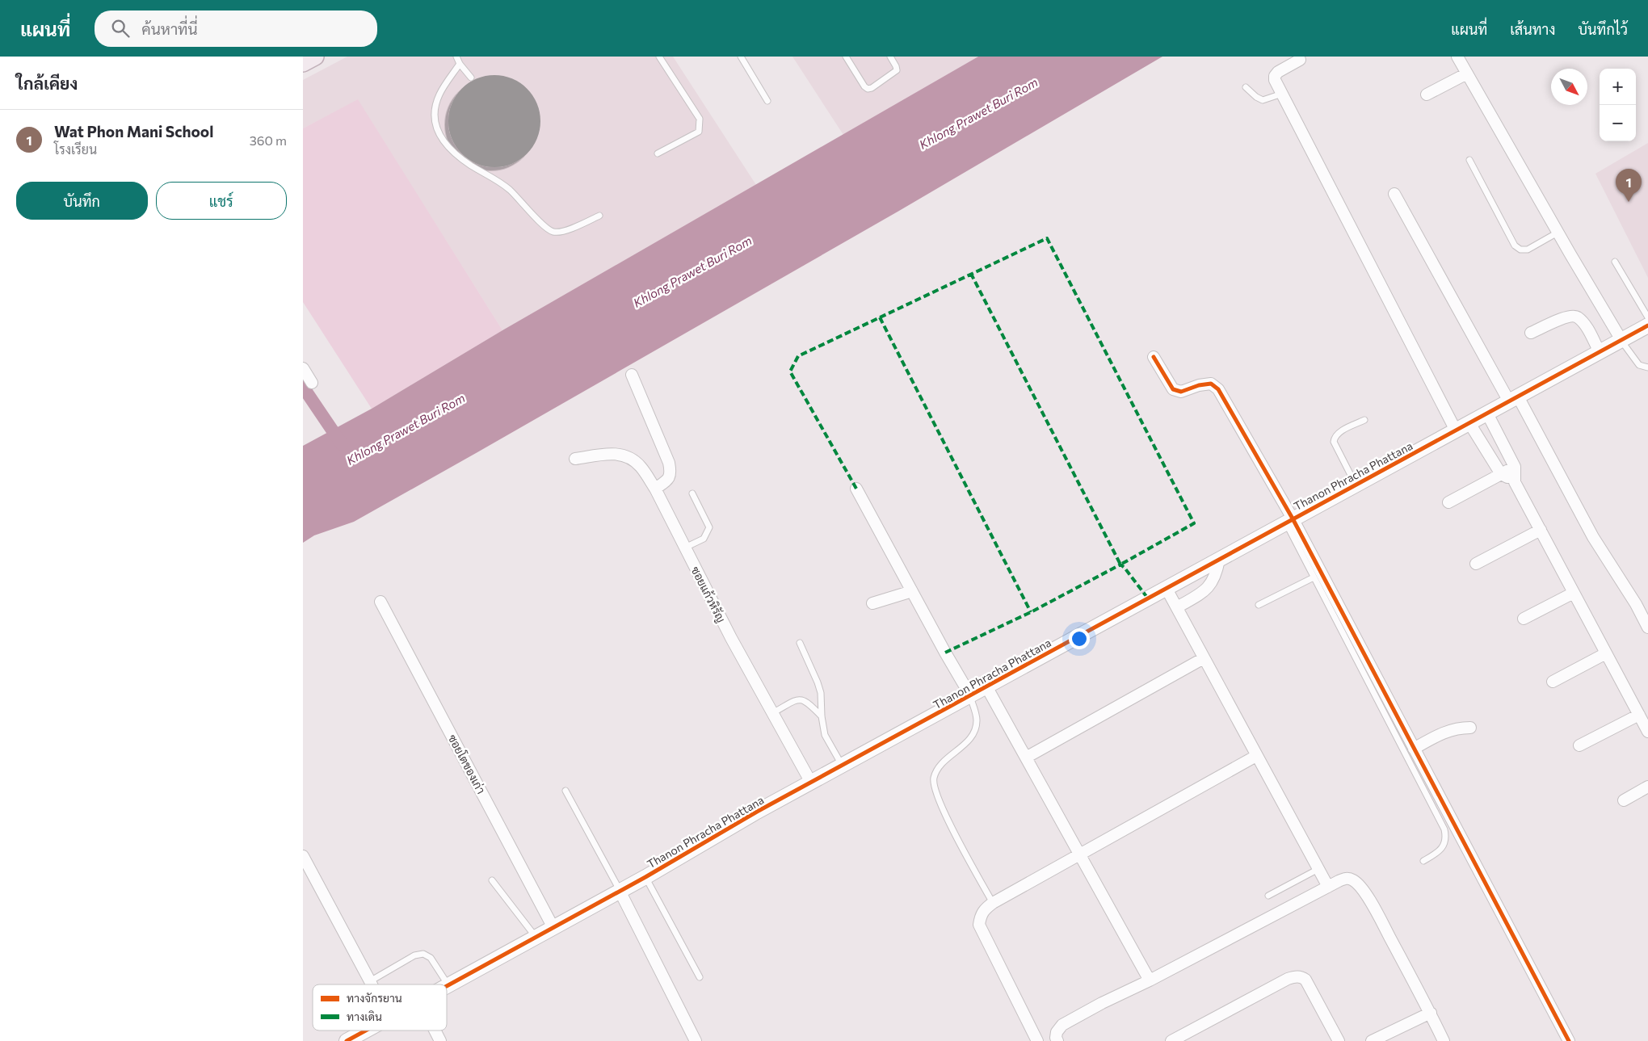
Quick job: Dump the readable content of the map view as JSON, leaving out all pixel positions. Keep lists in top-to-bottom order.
{
  "streets": {
    "street": ["Thanon Phracha Phattana", "ซอยแก้วหิรัญ", "ซอยโตของเก่า"]
  },
  "crossings": [
    ["Thanon Phracha Phattana", "ซอยแก้วหิรัญ"],
    ["Thanon Phracha Phattana", "ซอยโตของเก่า"]
  ],
  "water": ["Khlong Prawet Buri Rom"],
  "legend": ["ทางจักรยาน", "ทางเดิน"],
  "north": "bottom right",
  "page": {
    "header": "แผนที่",
    "search": "ค้นหาที่นี่",
    "nav": ["แผนที่", "เส้นทาง", "บันทึกไว้"],
    "heading": "ใกล้เคียง",
    "map_buttons": ["+", "−"],
    "list": [
      {
        "mark": "1",
        "name": "Wat Phon Mani School",
        "note": "โรงเรียน",
        "value": "360 m"
      }
    ],
    "pins": "1",
    "buttons": ["บันทึก", "แชร์"]
  }
}
